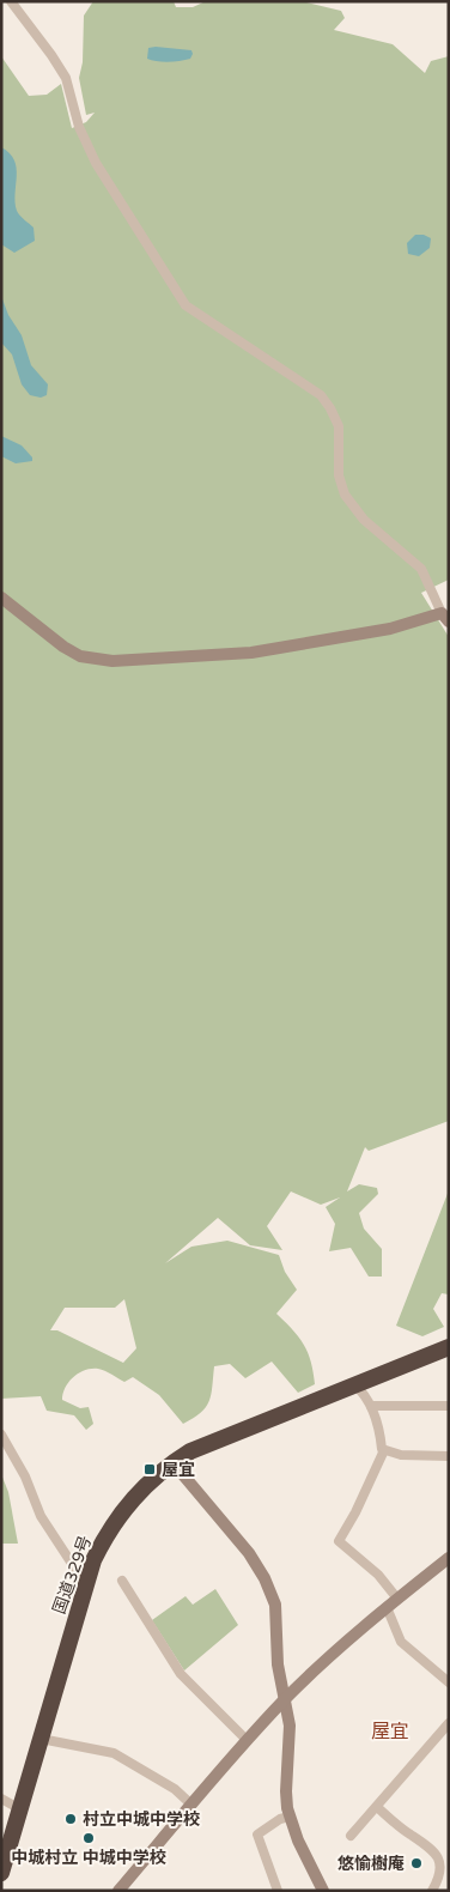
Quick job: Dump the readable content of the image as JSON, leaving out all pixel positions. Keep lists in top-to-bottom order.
{
  "streets": {
    "highway": ["国道329号"]
  },
  "districts": ["屋宜"],
  "places": {
    "transit": ["屋宜"],
    "other": ["村立中城中学校", "中城村立 中城中学校", "悠愉樹庵"]
  }
}
